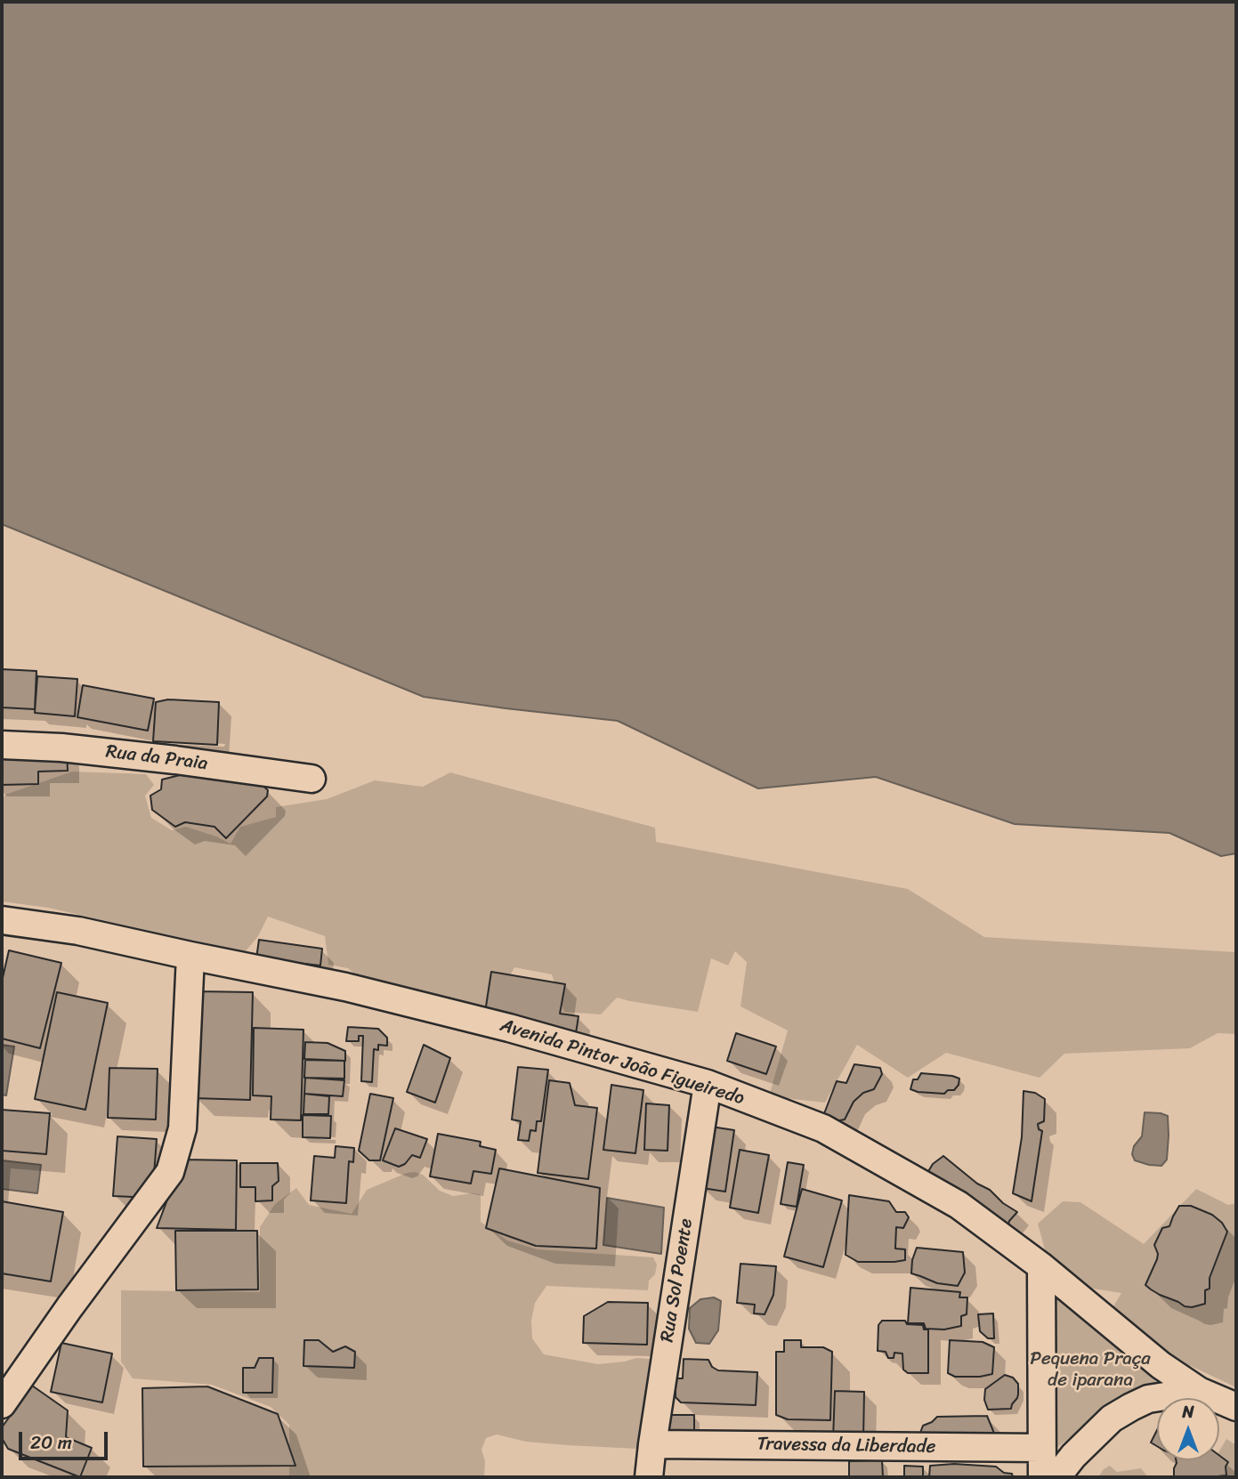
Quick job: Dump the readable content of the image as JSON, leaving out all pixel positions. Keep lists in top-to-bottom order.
{
  "streets": {
    "street": [
      "Rua da Praia",
      "Avenida Pintor João Figueiredo",
      "Rua Sol Poente",
      "Travessa da Liberdade"
    ]
  },
  "crossings": [
    ["Avenida Pintor João Figueiredo", "Rua Sol Poente"],
    ["Rua Sol Poente", "Travessa da Liberdade"]
  ],
  "parks": ["Pequena Praça de iparana"],
  "scale_bar": "20 m",
  "north": "top"
}
